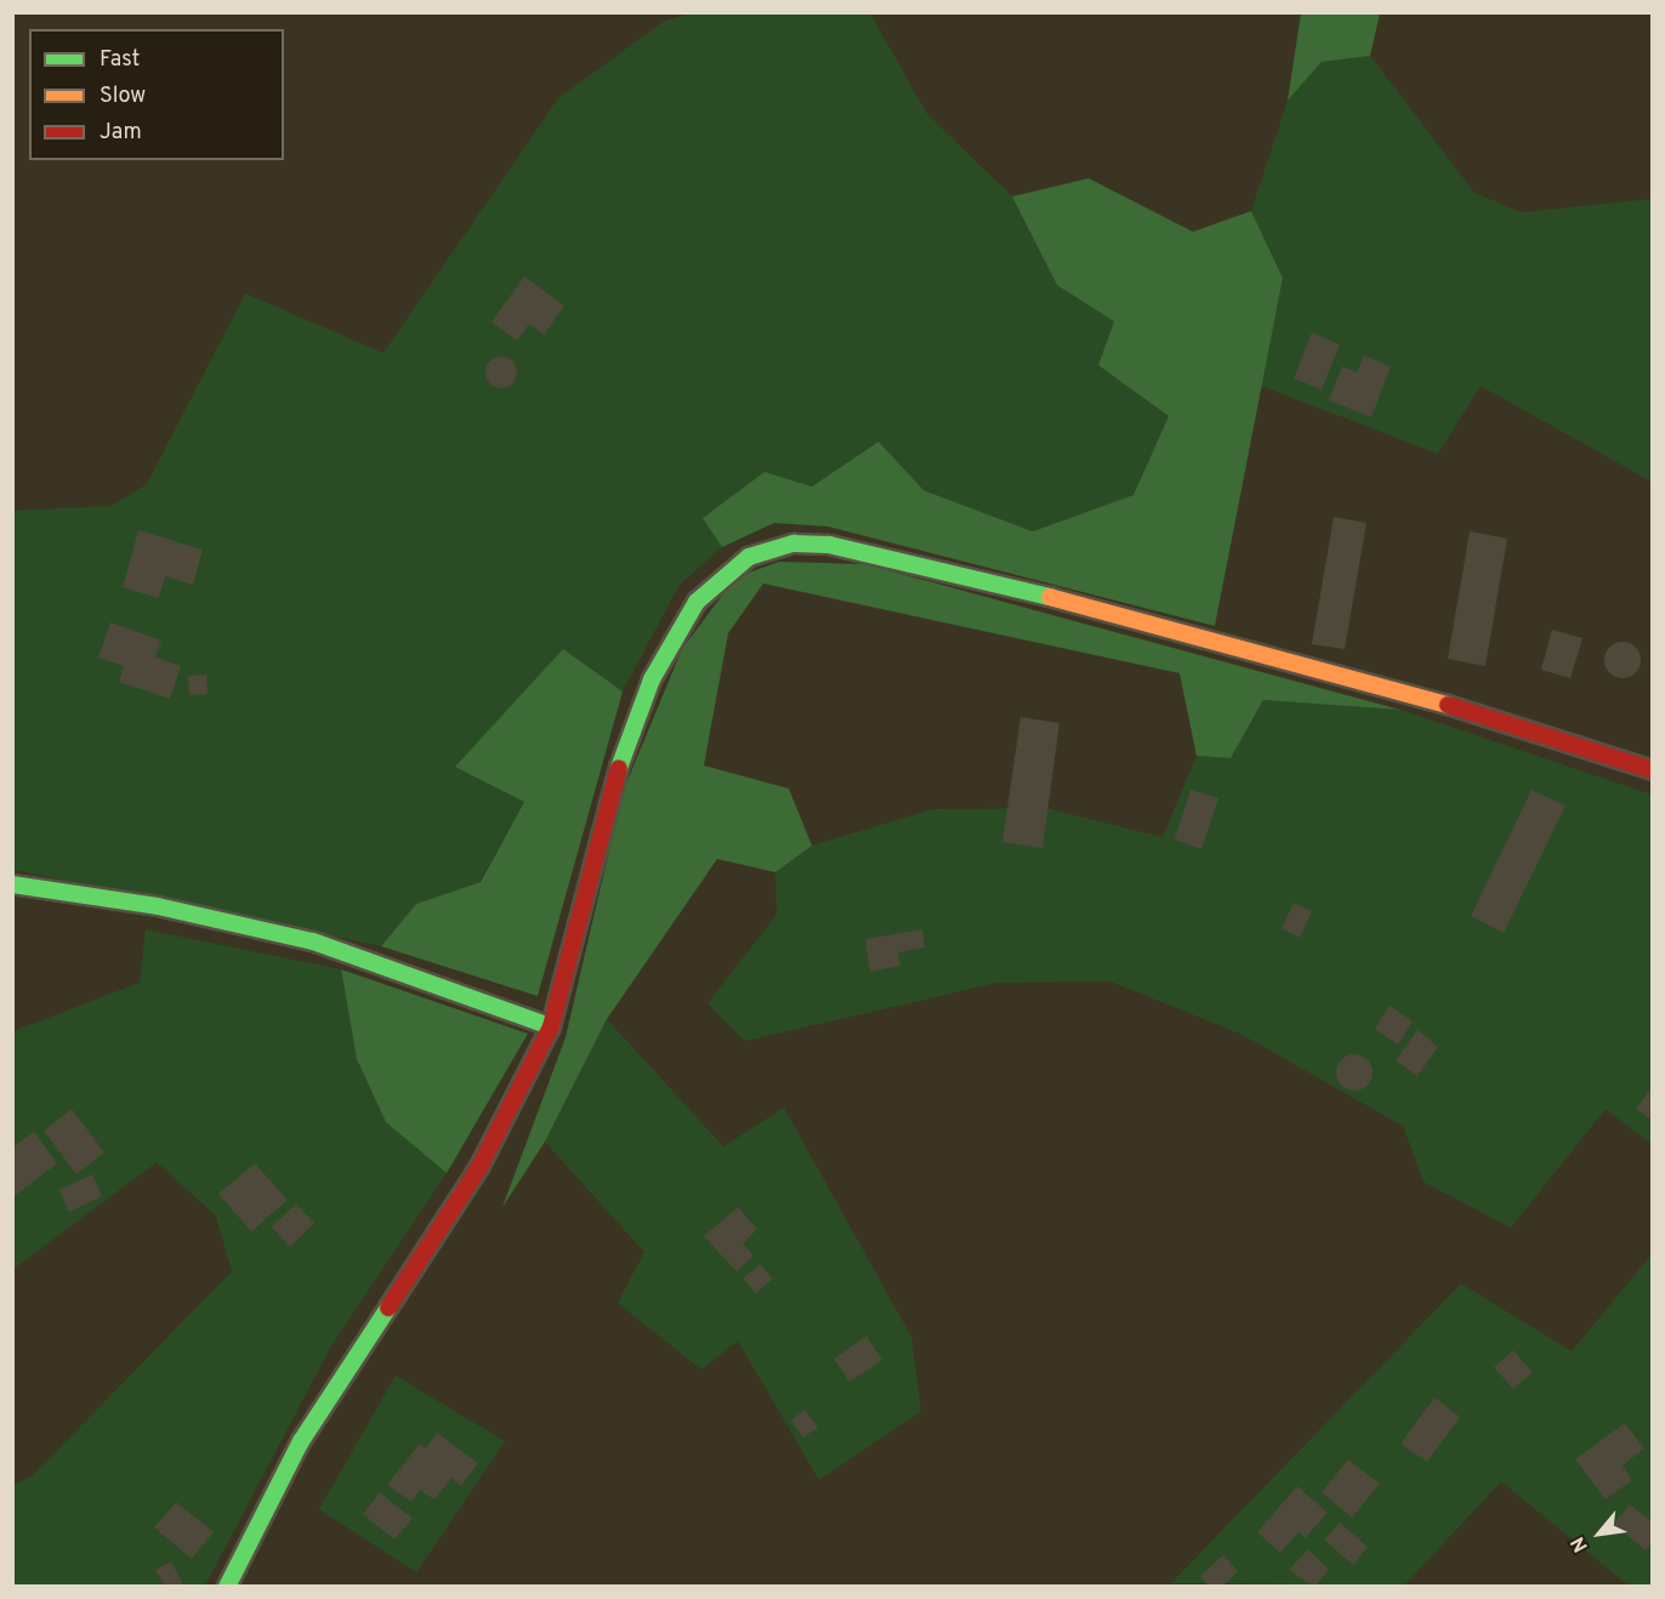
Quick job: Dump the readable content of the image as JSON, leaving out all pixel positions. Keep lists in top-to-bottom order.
{
  "legend": ["Fast", "Slow", "Jam"],
  "north": "bottom left"
}
